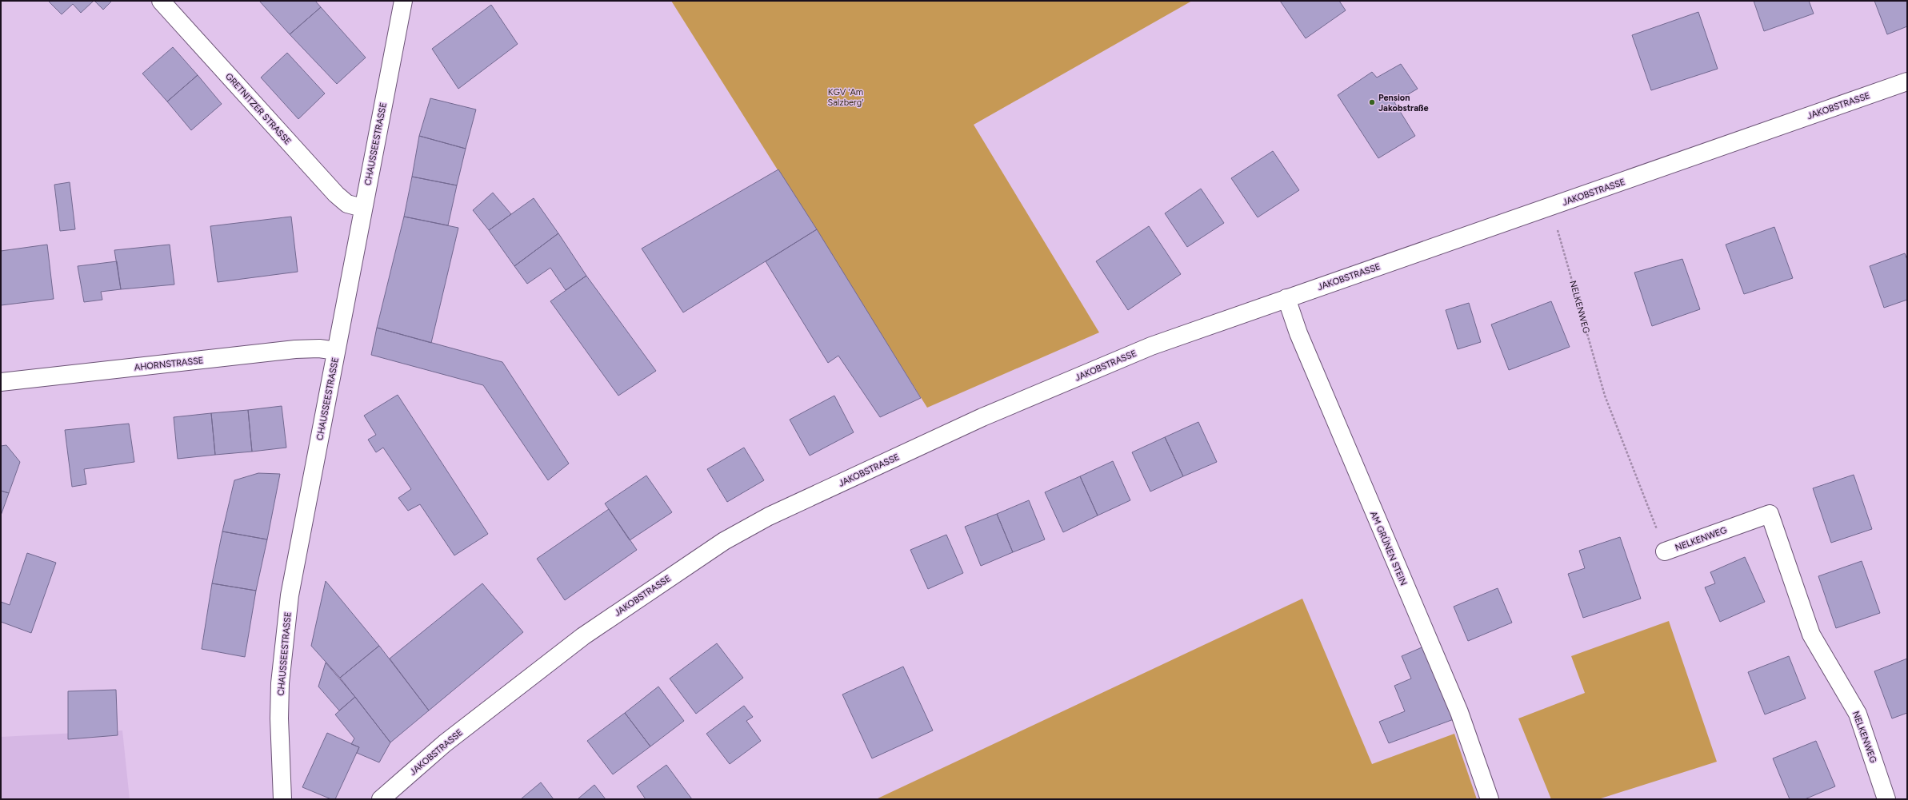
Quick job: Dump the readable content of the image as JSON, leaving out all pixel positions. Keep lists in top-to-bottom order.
{
  "streets": {
    "street": [
      "JAKOBSTRASSE",
      "GRETNITZER STRASSE",
      "CHAUSSEESTRASSE",
      "NELKENWEG",
      "AHORNSTRASSE",
      "AM GRÜNEN STEIN"
    ]
  },
  "crossings": [
    ["JAKOBSTRASSE", "NELKENWEG"],
    ["JAKOBSTRASSE", "AM GRÜNEN STEIN"],
    ["GRETNITZER STRASSE", "CHAUSSEESTRASSE"],
    ["CHAUSSEESTRASSE", "AHORNSTRASSE"]
  ],
  "parks": ["KGV 'Am Salzberg'"],
  "places": ["Pension Jakobstraße"]
}
